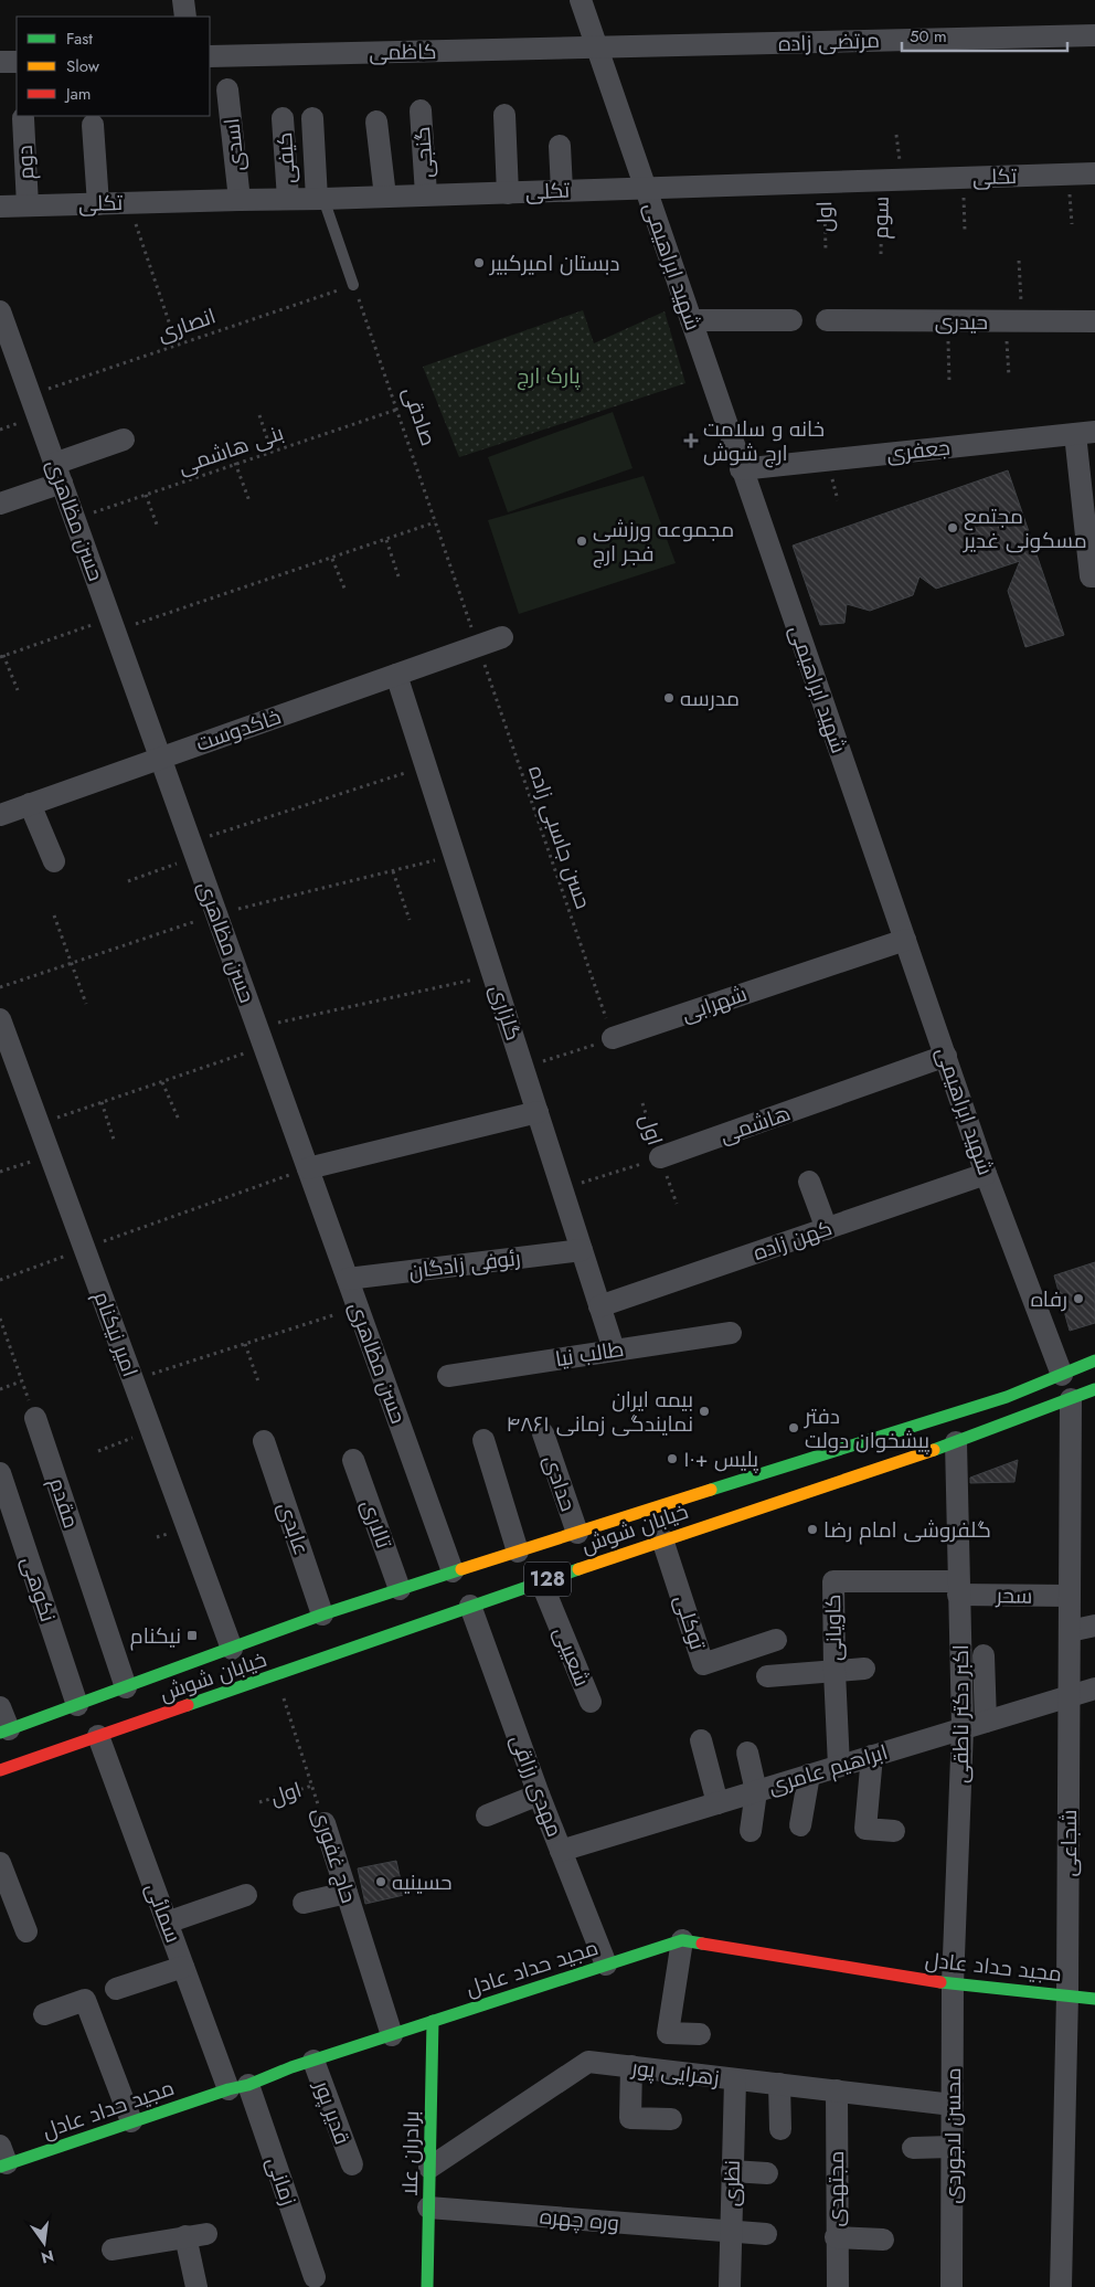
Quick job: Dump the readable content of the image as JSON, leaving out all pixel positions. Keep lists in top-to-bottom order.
{
  "streets": {
    "main road": [
      "خیابان شوش",
      "128",
      "مجید حداد عادل",
      "برادران علا"
    ],
    "street": [
      "مرتضی زاده",
      "کاظمی",
      "اسدی",
      "گنجی",
      "کیفی",
      "دوم",
      "تکلی",
      "شهید ابراهیمی",
      "حیدری",
      "جعفری",
      "حسن مظاهری",
      "خاکدوست",
      "شهرابی",
      "گلزاری",
      "هاشمی",
      "کهن زاده",
      "رئوفی زادگان",
      "امیر نیکنام",
      "طالب نیا",
      "حدادی",
      "مقدم",
      "تالاری",
      "عابدی",
      "نکوهی",
      "سحر",
      "توکلی",
      "کاویانی",
      "شعیبی",
      "اکبر دکتر ناطقی",
      "ابراهیم عامری",
      "مهدی رزاقی",
      "شجاعی",
      "حاج غفوری",
      "سمائی",
      "زهرایی پور",
      "قدیر پور",
      "محسن لاجوردی",
      "زمانی",
      "نظری",
      "مجتهدی",
      "وره چهره"
    ],
    "path": [
      "اول",
      "سوم",
      "انصاری",
      "صادقی",
      "بنی هاشمی",
      "حسن جاسبی زاده"
    ]
  },
  "crossings": [
    ["مرتضی زاده", "کاظمی"],
    ["مرتضی زاده", "شهید ابراهیمی"],
    ["کاظمی", "شهید ابراهیمی"],
    ["اسدی", "تکلی"],
    ["گنجی", "تکلی"],
    ["کیفی", "تکلی"],
    ["دوم", "تکلی"],
    ["تکلی", "اول"],
    ["تکلی", "سوم"],
    ["تکلی", "شهید ابراهیمی"],
    ["اول", "هاشمی"],
    ["اول", "حاج غفوری"],
    ["شهید ابراهیمی", "جعفری"],
    ["شهید ابراهیمی", "شهرابی"],
    ["شهید ابراهیمی", "هاشمی"],
    ["شهید ابراهیمی", "کهن زاده"],
    ["شهید ابراهیمی", "خیابان شوش"],
    ["انصاری", "صادقی"],
    ["انصاری", "حسن مظاهری"],
    ["صادقی", "بنی هاشمی"],
    ["صادقی", "خاکدوست"],
    ["صادقی", "حسن جاسبی زاده"],
    ["بنی هاشمی", "حسن مظاهری"],
    ["حسن مظاهری", "خاکدوست"],
    ["حسن مظاهری", "رئوفی زادگان"],
    ["حسن مظاهری", "خیابان شوش"],
    ["خاکدوست", "حسن جاسبی زاده"],
    ["خاکدوست", "گلزاری"],
    ["حسن جاسبی زاده", "شهرابی"],
    ["گلزاری", "کهن زاده"],
    ["گلزاری", "رئوفی زادگان"],
    ["گلزاری", "طالب نیا"],
    ["امیر نیکنام", "خیابان شوش"],
    ["حدادی", "خیابان شوش"],
    ["مقدم", "خیابان شوش"],
    ["تالاری", "خیابان شوش"],
    ["عابدی", "خیابان شوش"],
    ["خیابان شوش", "نکوهی"],
    ["خیابان شوش", "توکلی"],
    ["خیابان شوش", "شعیبی"],
    ["خیابان شوش", "اکبر دکتر ناطقی"],
    ["خیابان شوش", "مهدی رزاقی"],
    ["خیابان شوش", "شجاعی"],
    ["خیابان شوش", "حاج غفوری"],
    ["خیابان شوش", "سمائی"],
    ["سحر", "کاویانی"],
    ["سحر", "اکبر دکتر ناطقی"],
    ["سحر", "شجاعی"],
    ["کاویانی", "اکبر دکتر ناطقی"],
    ["کاویانی", "ابراهیم عامری"],
    ["اکبر دکتر ناطقی", "ابراهیم عامری"],
    ["اکبر دکتر ناطقی", "مجید حداد عادل"],
    ["اکبر دکتر ناطقی", "محسن لاجوردی"],
    ["ابراهیم عامری", "مهدی رزاقی"],
    ["ابراهیم عامری", "شجاعی"],
    ["مهدی رزاقی", "مجید حداد عادل"],
    ["شجاعی", "مجید حداد عادل"],
    ["حاج غفوری", "مجید حداد عادل"],
    ["سمائی", "مجید حداد عادل"],
    ["سمائی", "زمانی"],
    ["مجید حداد عادل", "قدیر پور"],
    ["مجید حداد عادل", "محسن لاجوردی"],
    ["مجید حداد عادل", "برادران علا"],
    ["مجید حداد عادل", "زمانی"],
    ["زهرایی پور", "محسن لاجوردی"],
    ["زهرایی پور", "برادران علا"],
    ["زهرایی پور", "نظری"],
    ["زهرایی پور", "مجتهدی"],
    ["برادران علا", "وره چهره"],
    ["نظری", "وره چهره"]
  ],
  "parks": ["پارک ارج"],
  "places": {
    "other": [
      "دبستان امیرکبیر",
      "مجتمع مسکونی غدیر",
      "مجموعه ورزشی فجر ارج",
      "مدرسه",
      "رفاه",
      "بیمه ایران نمایندگی زمانی ۴۸۶۱",
      "دفتر پیشخوان دولت",
      "پلیس +۱۰",
      "گلفروشی امام رضا",
      "حسینیه"
    ],
    "health": ["خانه و سلامت ارج شوش"],
    "transit": ["نیکنام"]
  },
  "legend": ["Fast", "Slow", "Jam"],
  "scale_bar": "50 m",
  "north": "bottom"
}
